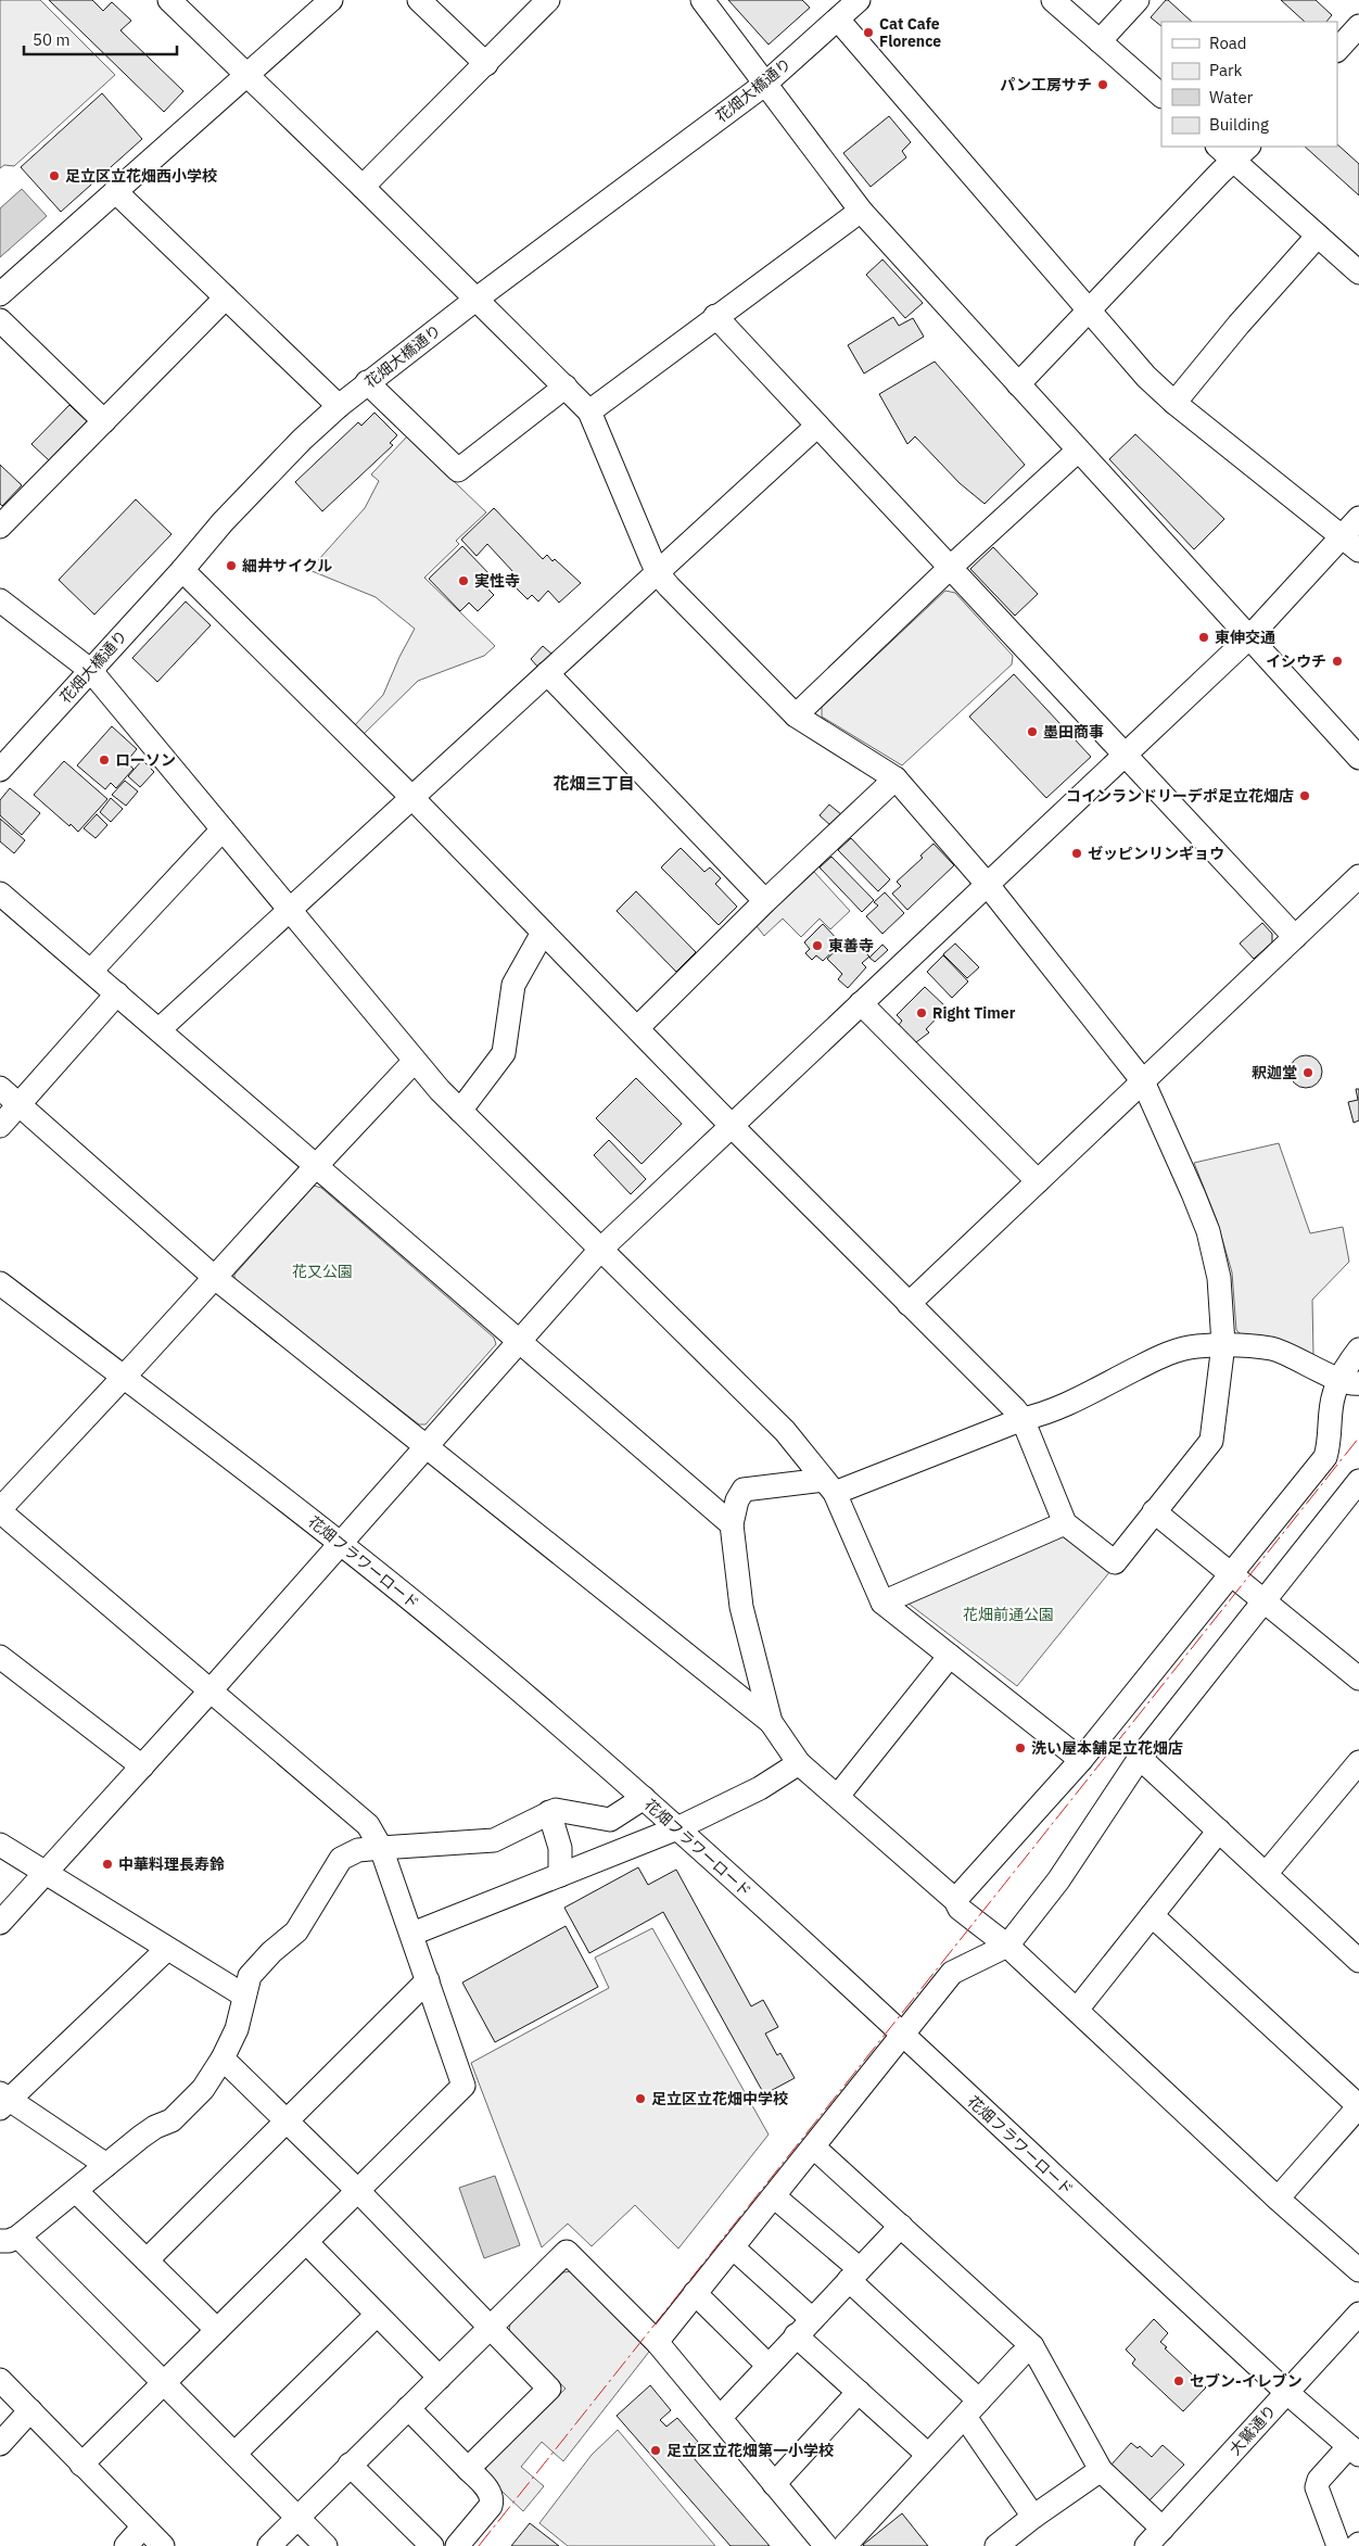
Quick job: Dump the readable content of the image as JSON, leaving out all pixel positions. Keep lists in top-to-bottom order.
{
  "streets": {
    "street": ["花畑大橋通り", "花畑フラワーロード", "大鷲通り"]
  },
  "crossings": [
    ["花畑フラワーロード", "大鷲通り"]
  ],
  "districts": ["花畑三丁目"],
  "parks": ["花又公園", "花畑前通公園"],
  "places": [
    "Cat Cafe Florence",
    "パン工房サチ",
    "足立区立花畑西小学校",
    "細井サイクル",
    "実性寺",
    "東伸交通",
    "イシウチ",
    "墨田商事",
    "ローソン",
    "コインランドリーデポ足立花畑店",
    "ゼッピンリンギョウ",
    "東善寺",
    "Right Timer",
    "釈迦堂",
    "洗い屋本舗足立花畑店",
    "中華料理長寿鈴",
    "足立区立花畑中学校",
    "セブン-イレブン",
    "足立区立花畑第一小学校"
  ],
  "legend": [
    "Road",
    "Park",
    "Water",
    "Building"
  ],
  "scale_bar": "50 m"
}
